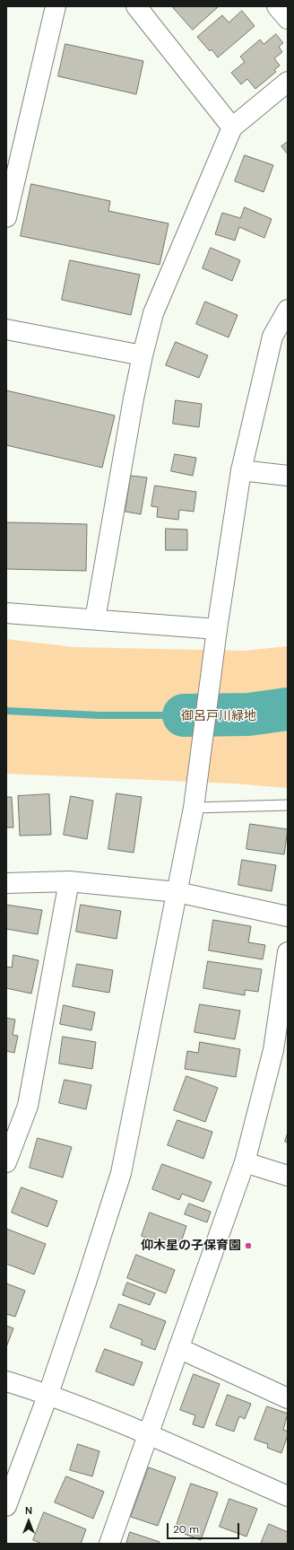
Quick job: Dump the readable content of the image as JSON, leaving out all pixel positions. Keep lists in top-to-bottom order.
{
  "parks": ["御呂戸川緑地"],
  "places": ["仰木星の子保育園"],
  "scale_bar": "20 m",
  "north": "top"
}
